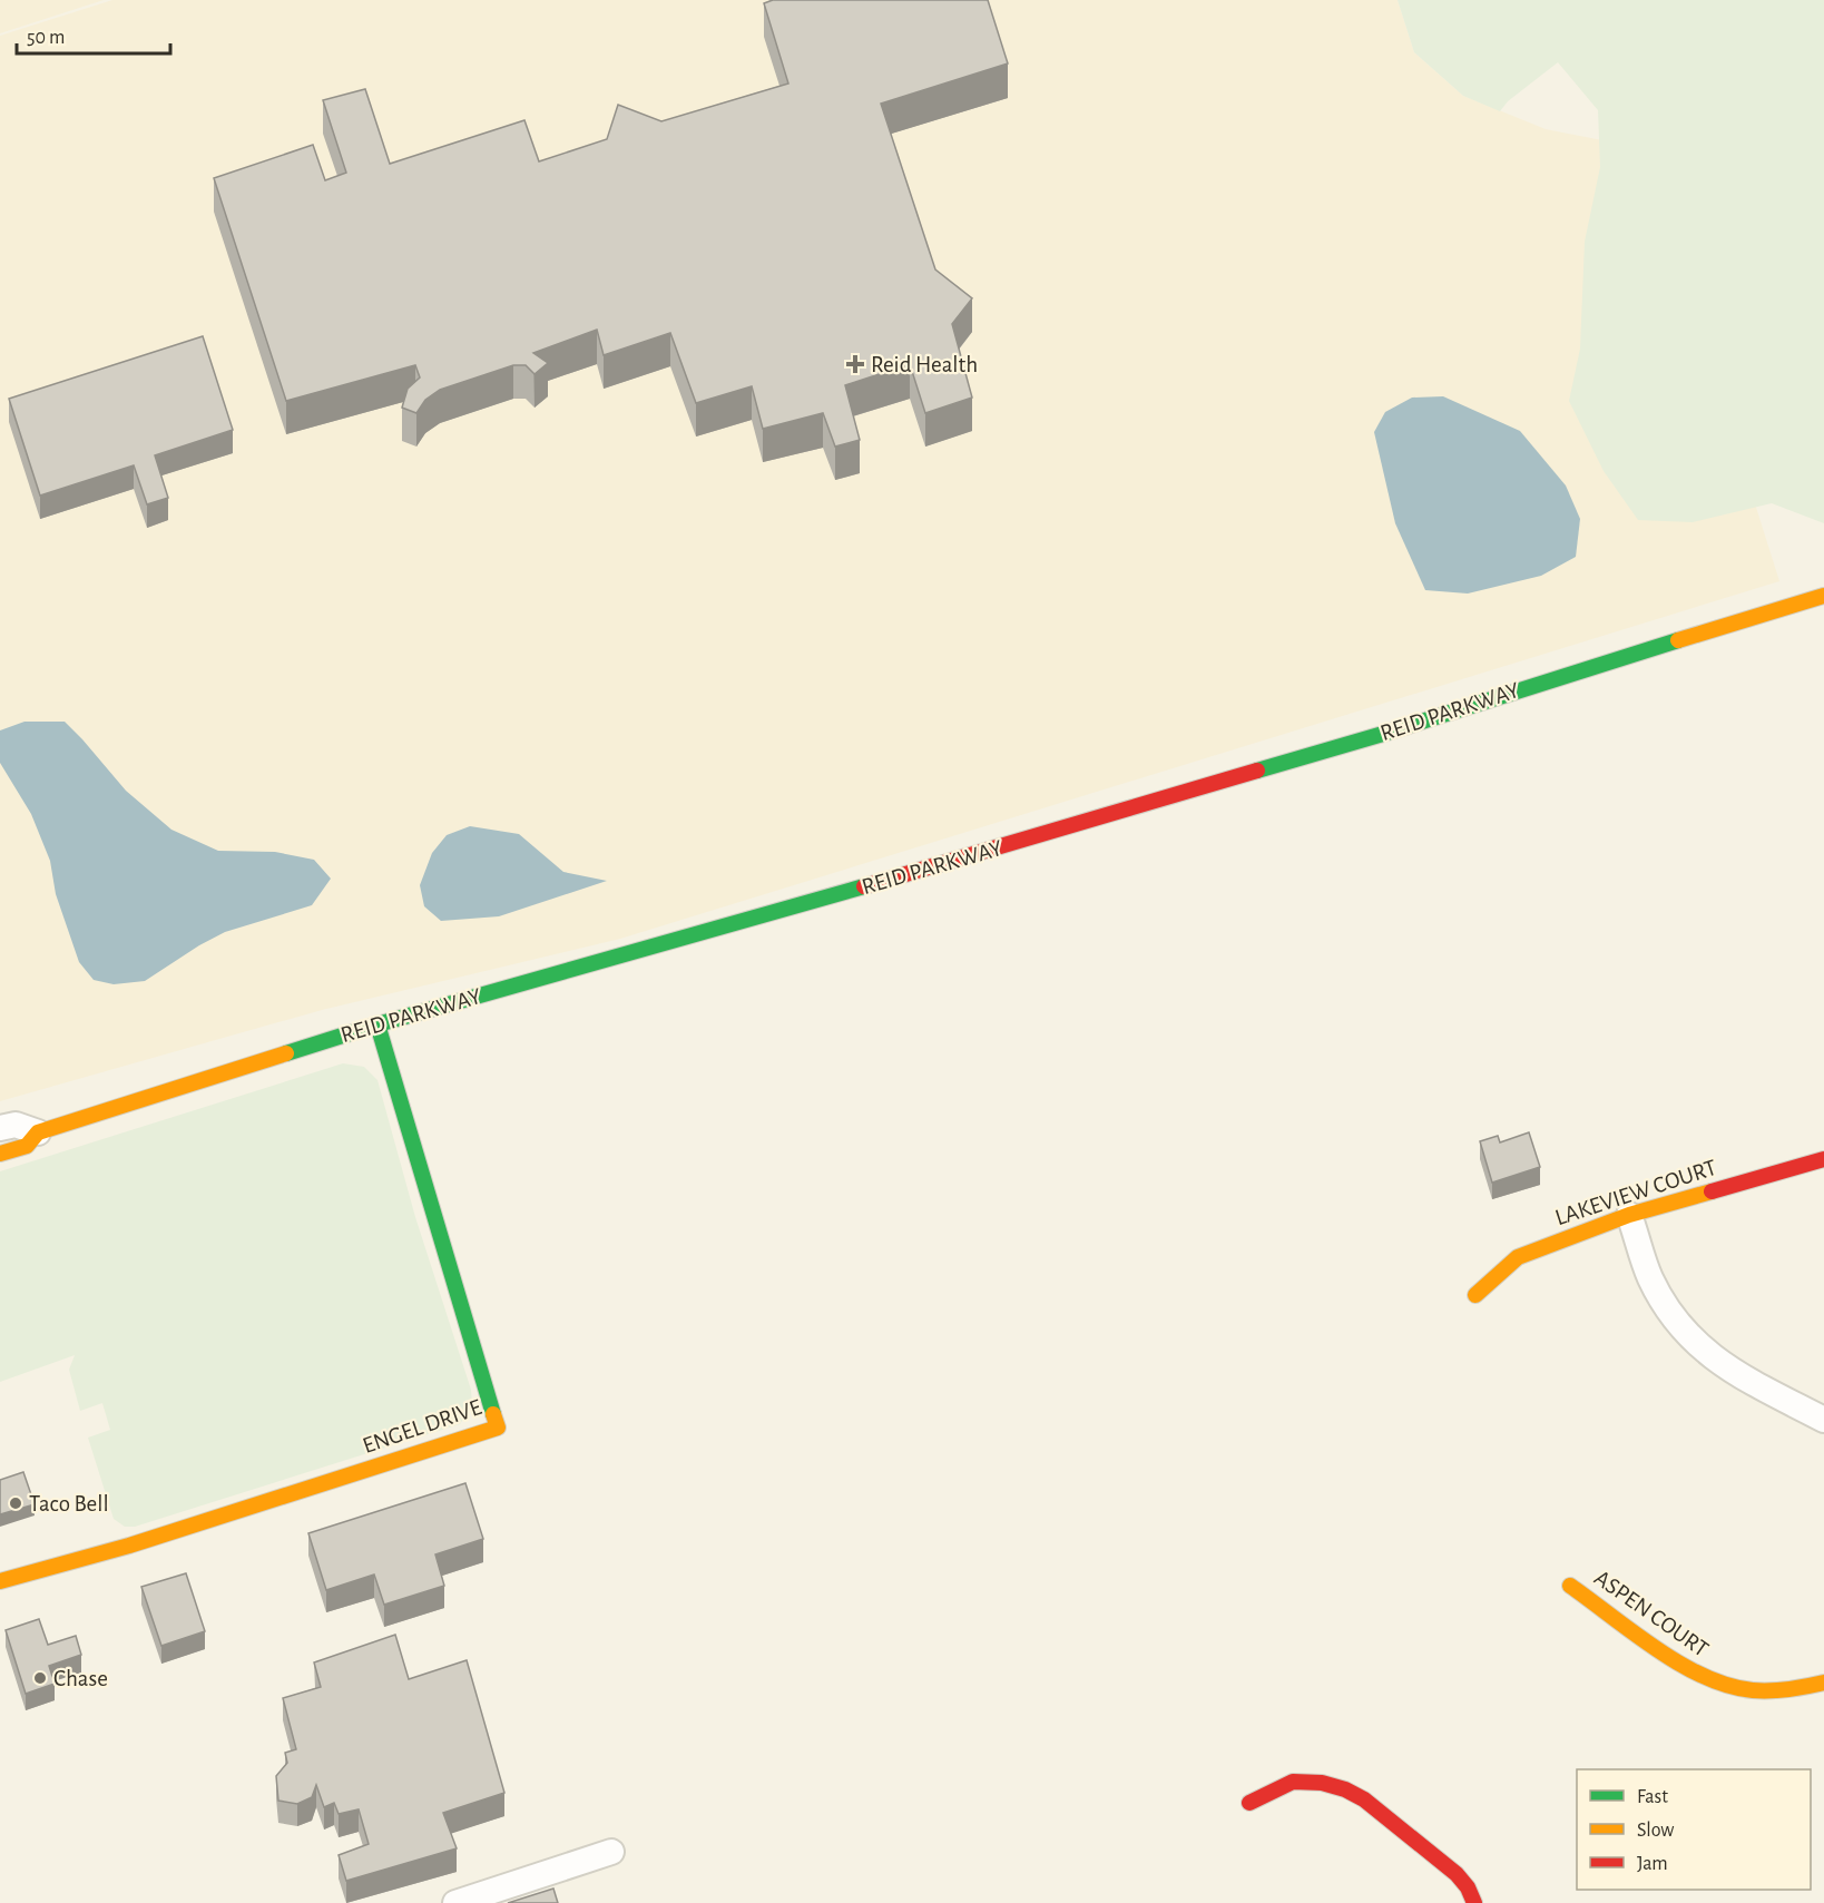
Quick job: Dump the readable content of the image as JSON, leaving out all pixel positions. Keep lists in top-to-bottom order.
{
  "streets": {
    "street": [
      "REID PARKWAY",
      "LAKEVIEW COURT",
      "ENGEL DRIVE",
      "ASPEN COURT"
    ]
  },
  "crossings": [
    ["REID PARKWAY", "ENGEL DRIVE"]
  ],
  "places": {
    "health": ["Reid Health"],
    "other": ["Taco Bell", "Chase"]
  },
  "legend": ["Fast", "Slow", "Jam"],
  "scale_bar": "50 m"
}
